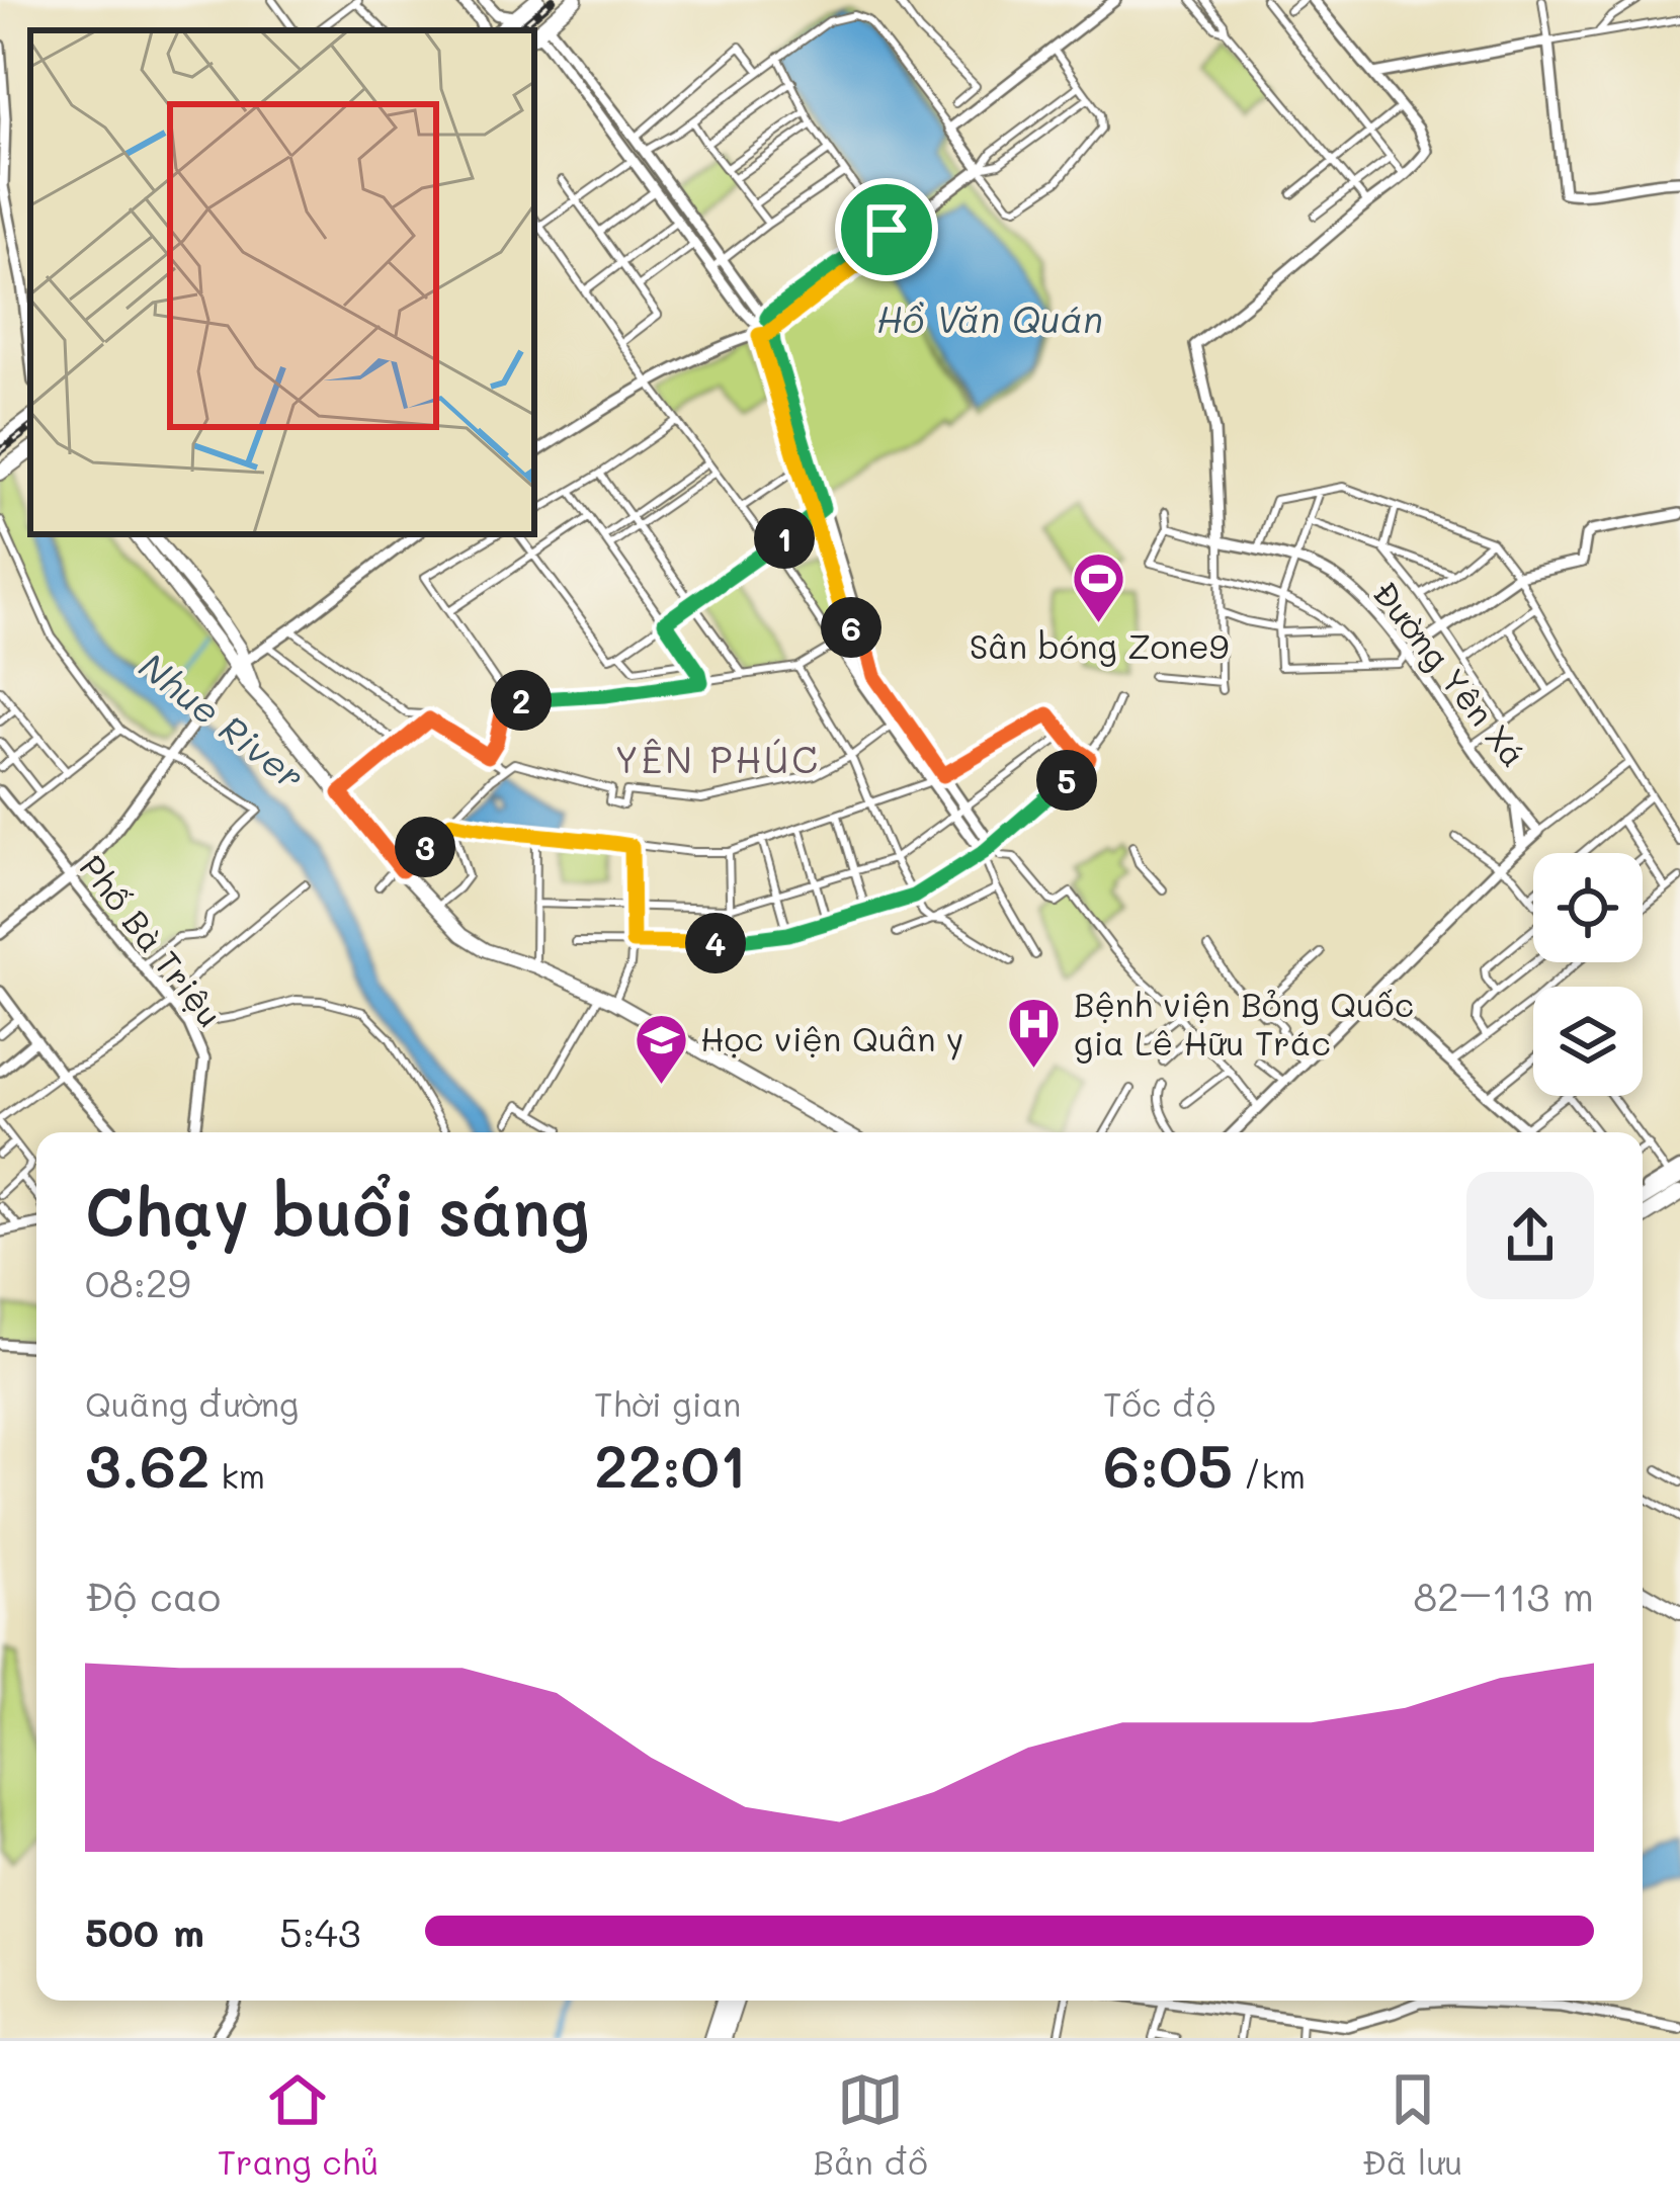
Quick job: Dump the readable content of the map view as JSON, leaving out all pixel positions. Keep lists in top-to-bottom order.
{
  "streets": {
    "street": ["Đường Yên Xá", "Phố Bà Triệu"]
  },
  "districts": ["YÊN PHÚC"],
  "water": ["Hồ Văn Quán", "Nhue River"],
  "places": {
    "sports": ["Sân bóng Zone9"],
    "hospital": ["Bệnh viện Bỏng Quốc gia Lê Hữu Trác"],
    "school or university": ["Học viện Quân y"]
  },
  "page": {
    "pins": [
      "1",
      "6",
      "2",
      "5",
      "3",
      "4"
    ],
    "heading": ["Chạy buổi sáng", "08:29"],
    "stats": [
      ["Quãng đường", "3.62 km"],
      ["Thời gian", "22:01"],
      ["Tốc độ", "6:05 /km"]
    ],
    "chart": ["Độ cao", "82–113 m"],
    "list": [
      {
        "name": "500 m",
        "note": "5:43"
      }
    ],
    "tabs": ["Trang chủ", "Bản đồ", "Đã lưu"]
  }
}
